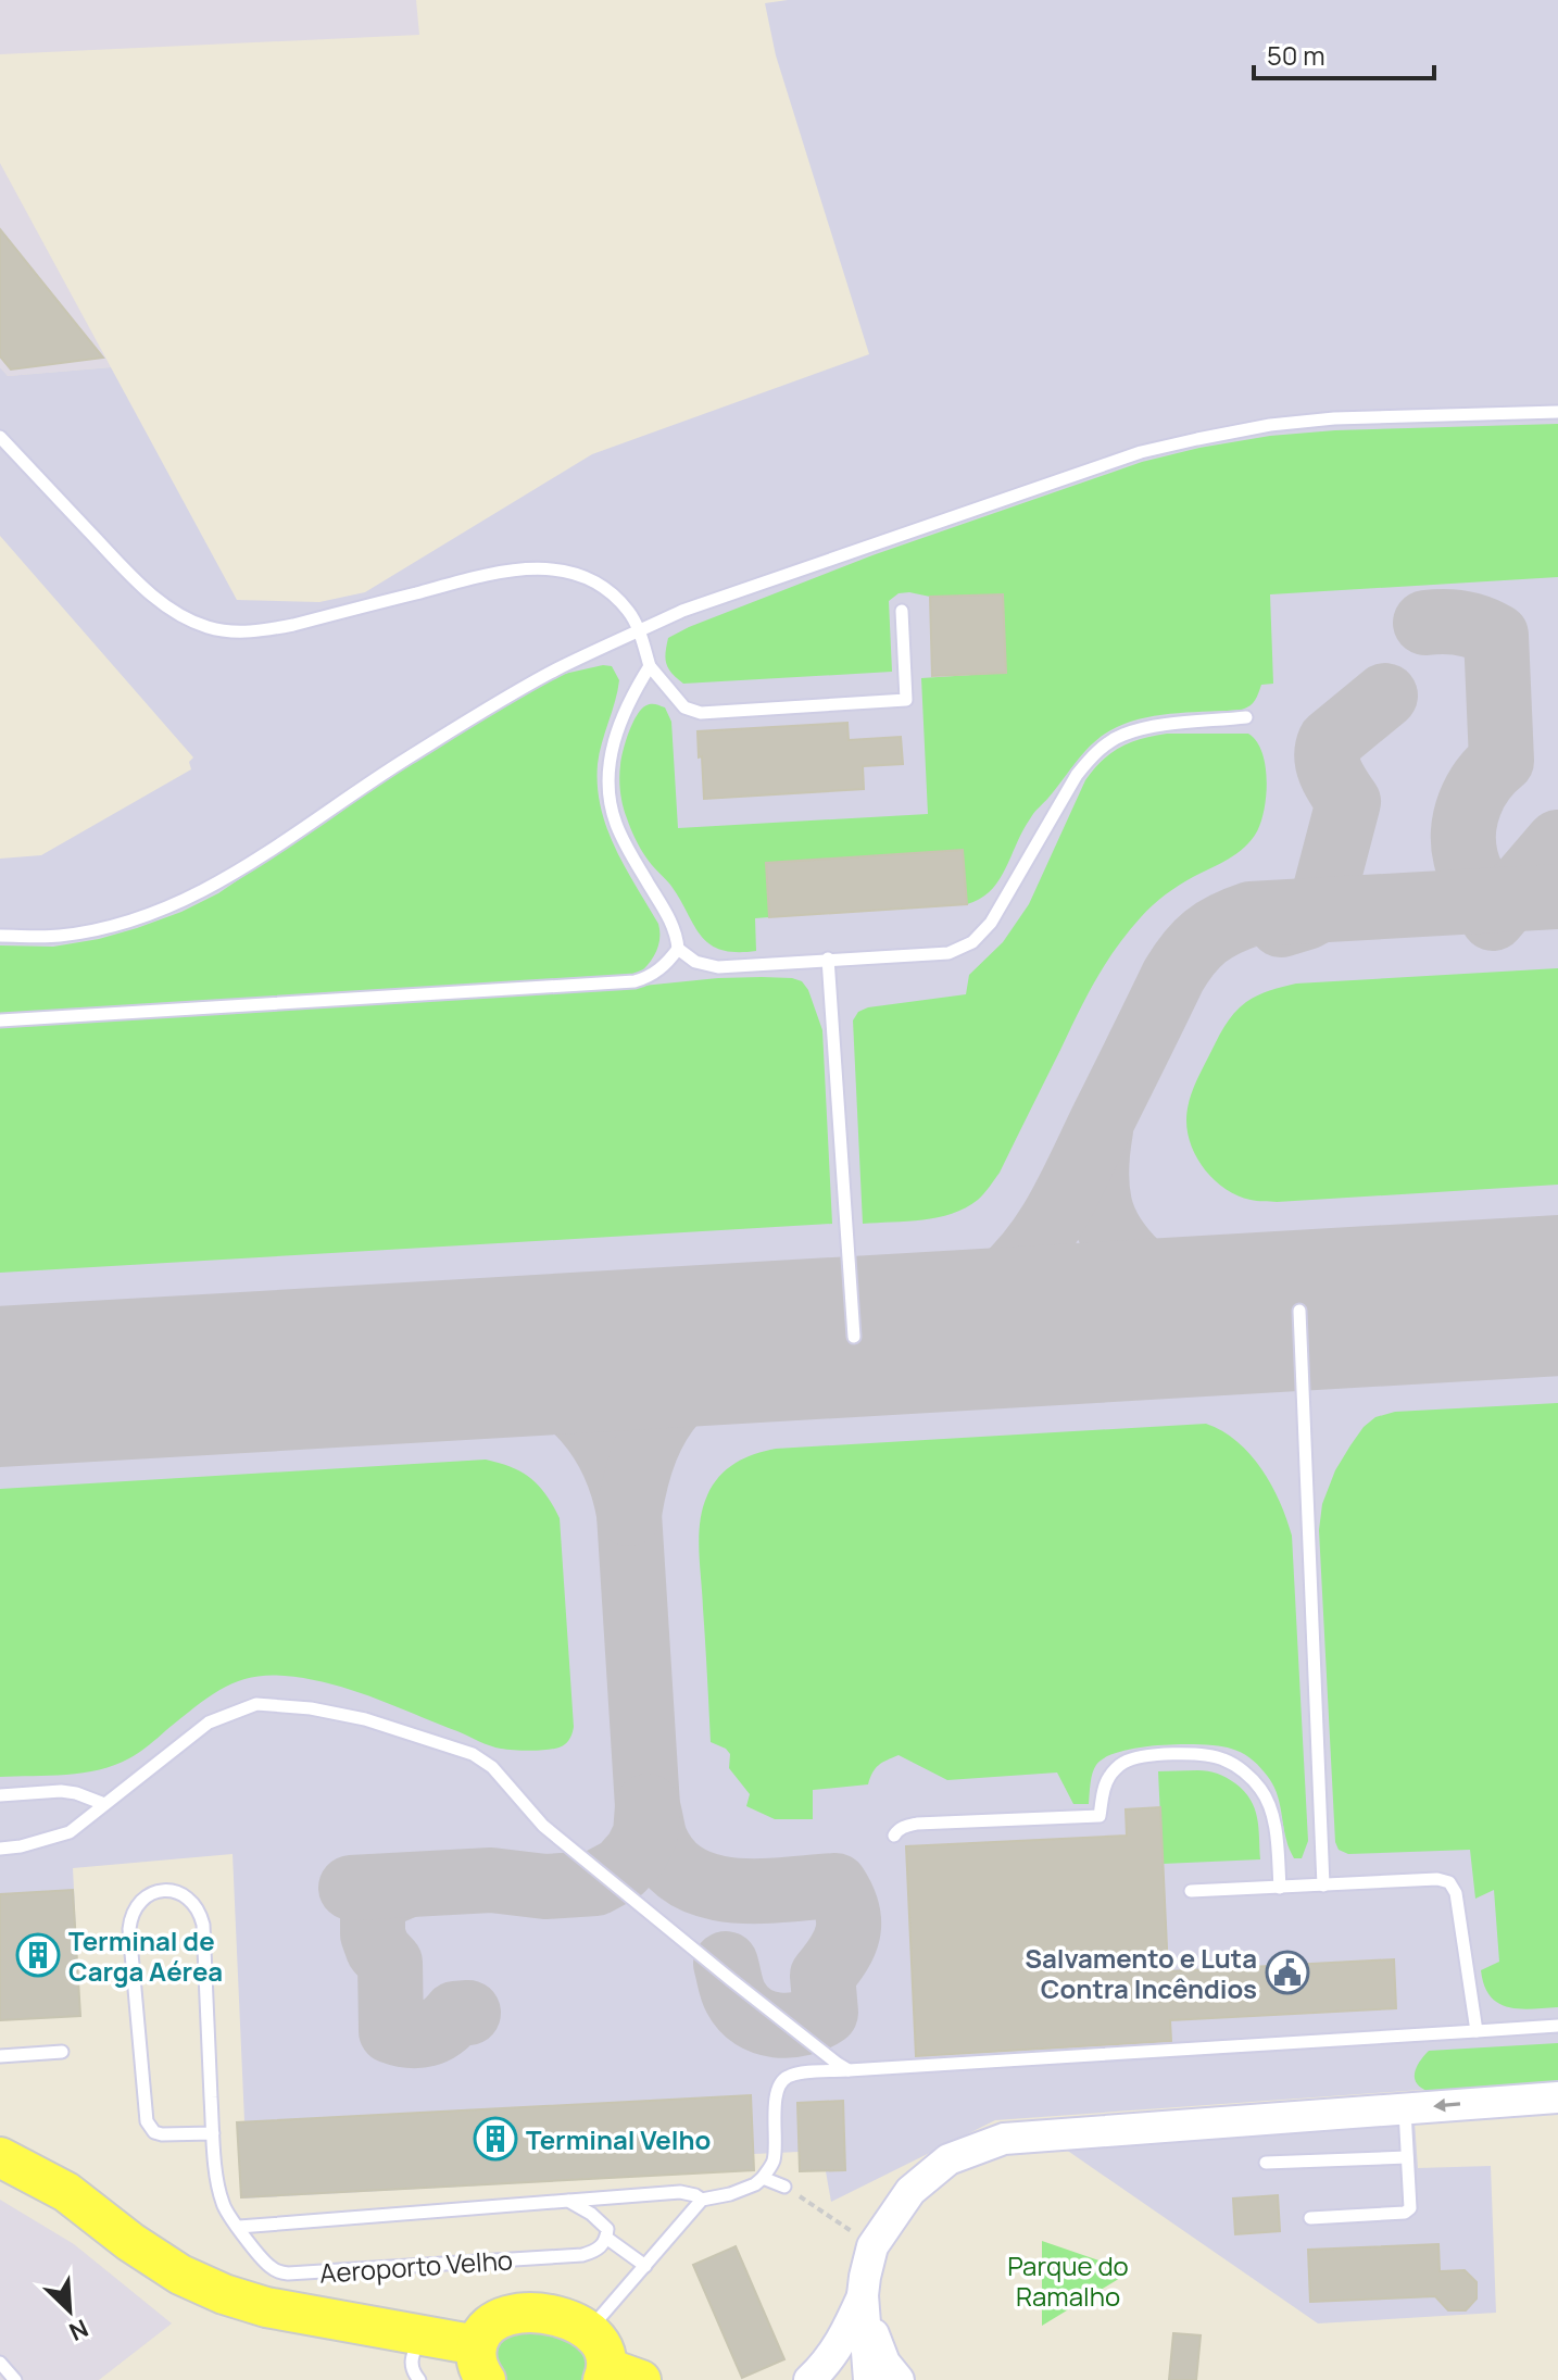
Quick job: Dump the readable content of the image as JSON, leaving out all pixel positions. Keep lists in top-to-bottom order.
{
  "streets": {
    "lane": ["Aeroporto Velho"]
  },
  "parks": ["Parque do Ramalho"],
  "places": {
    "building": ["Terminal de Carga Aérea", "Terminal Velho"],
    "public building": ["Salvamento e Luta Contra Incêndios"]
  },
  "scale_bar": "50 m",
  "north": "bottom right"
}
